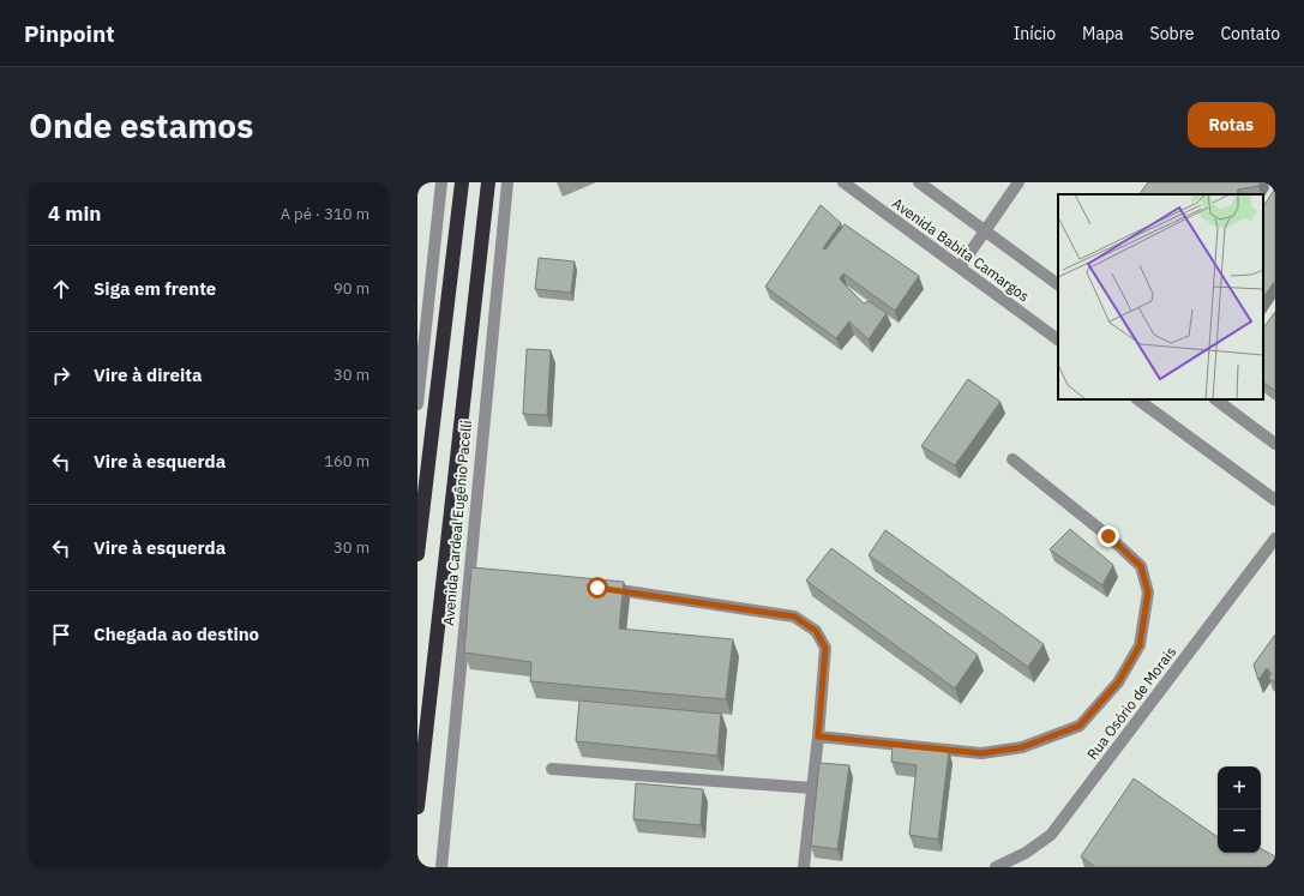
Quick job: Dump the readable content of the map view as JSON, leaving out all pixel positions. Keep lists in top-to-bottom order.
{
  "streets": {
    "highway": ["Avenida Cardeal Eugênio Pacelli"],
    "street": ["Avenida Babita Camargos", "Rua Osório de Morais"]
  },
  "page": {
    "header": "Pinpoint",
    "nav": [
      "Início",
      "Mapa",
      "Sobre",
      "Contato"
    ],
    "buttons": "Rotas",
    "title": "Onde estamos",
    "heading": ["4 min", "A pé · 310 m"],
    "list": [
      ["Siga em frente", "90 m"],
      ["Vire à direita", "30 m"],
      ["Vire à esquerda", "160 m"],
      ["Vire à esquerda", "30 m"],
      "Chegada ao destino"
    ],
    "map_buttons": ["+", "−"]
  }
}
